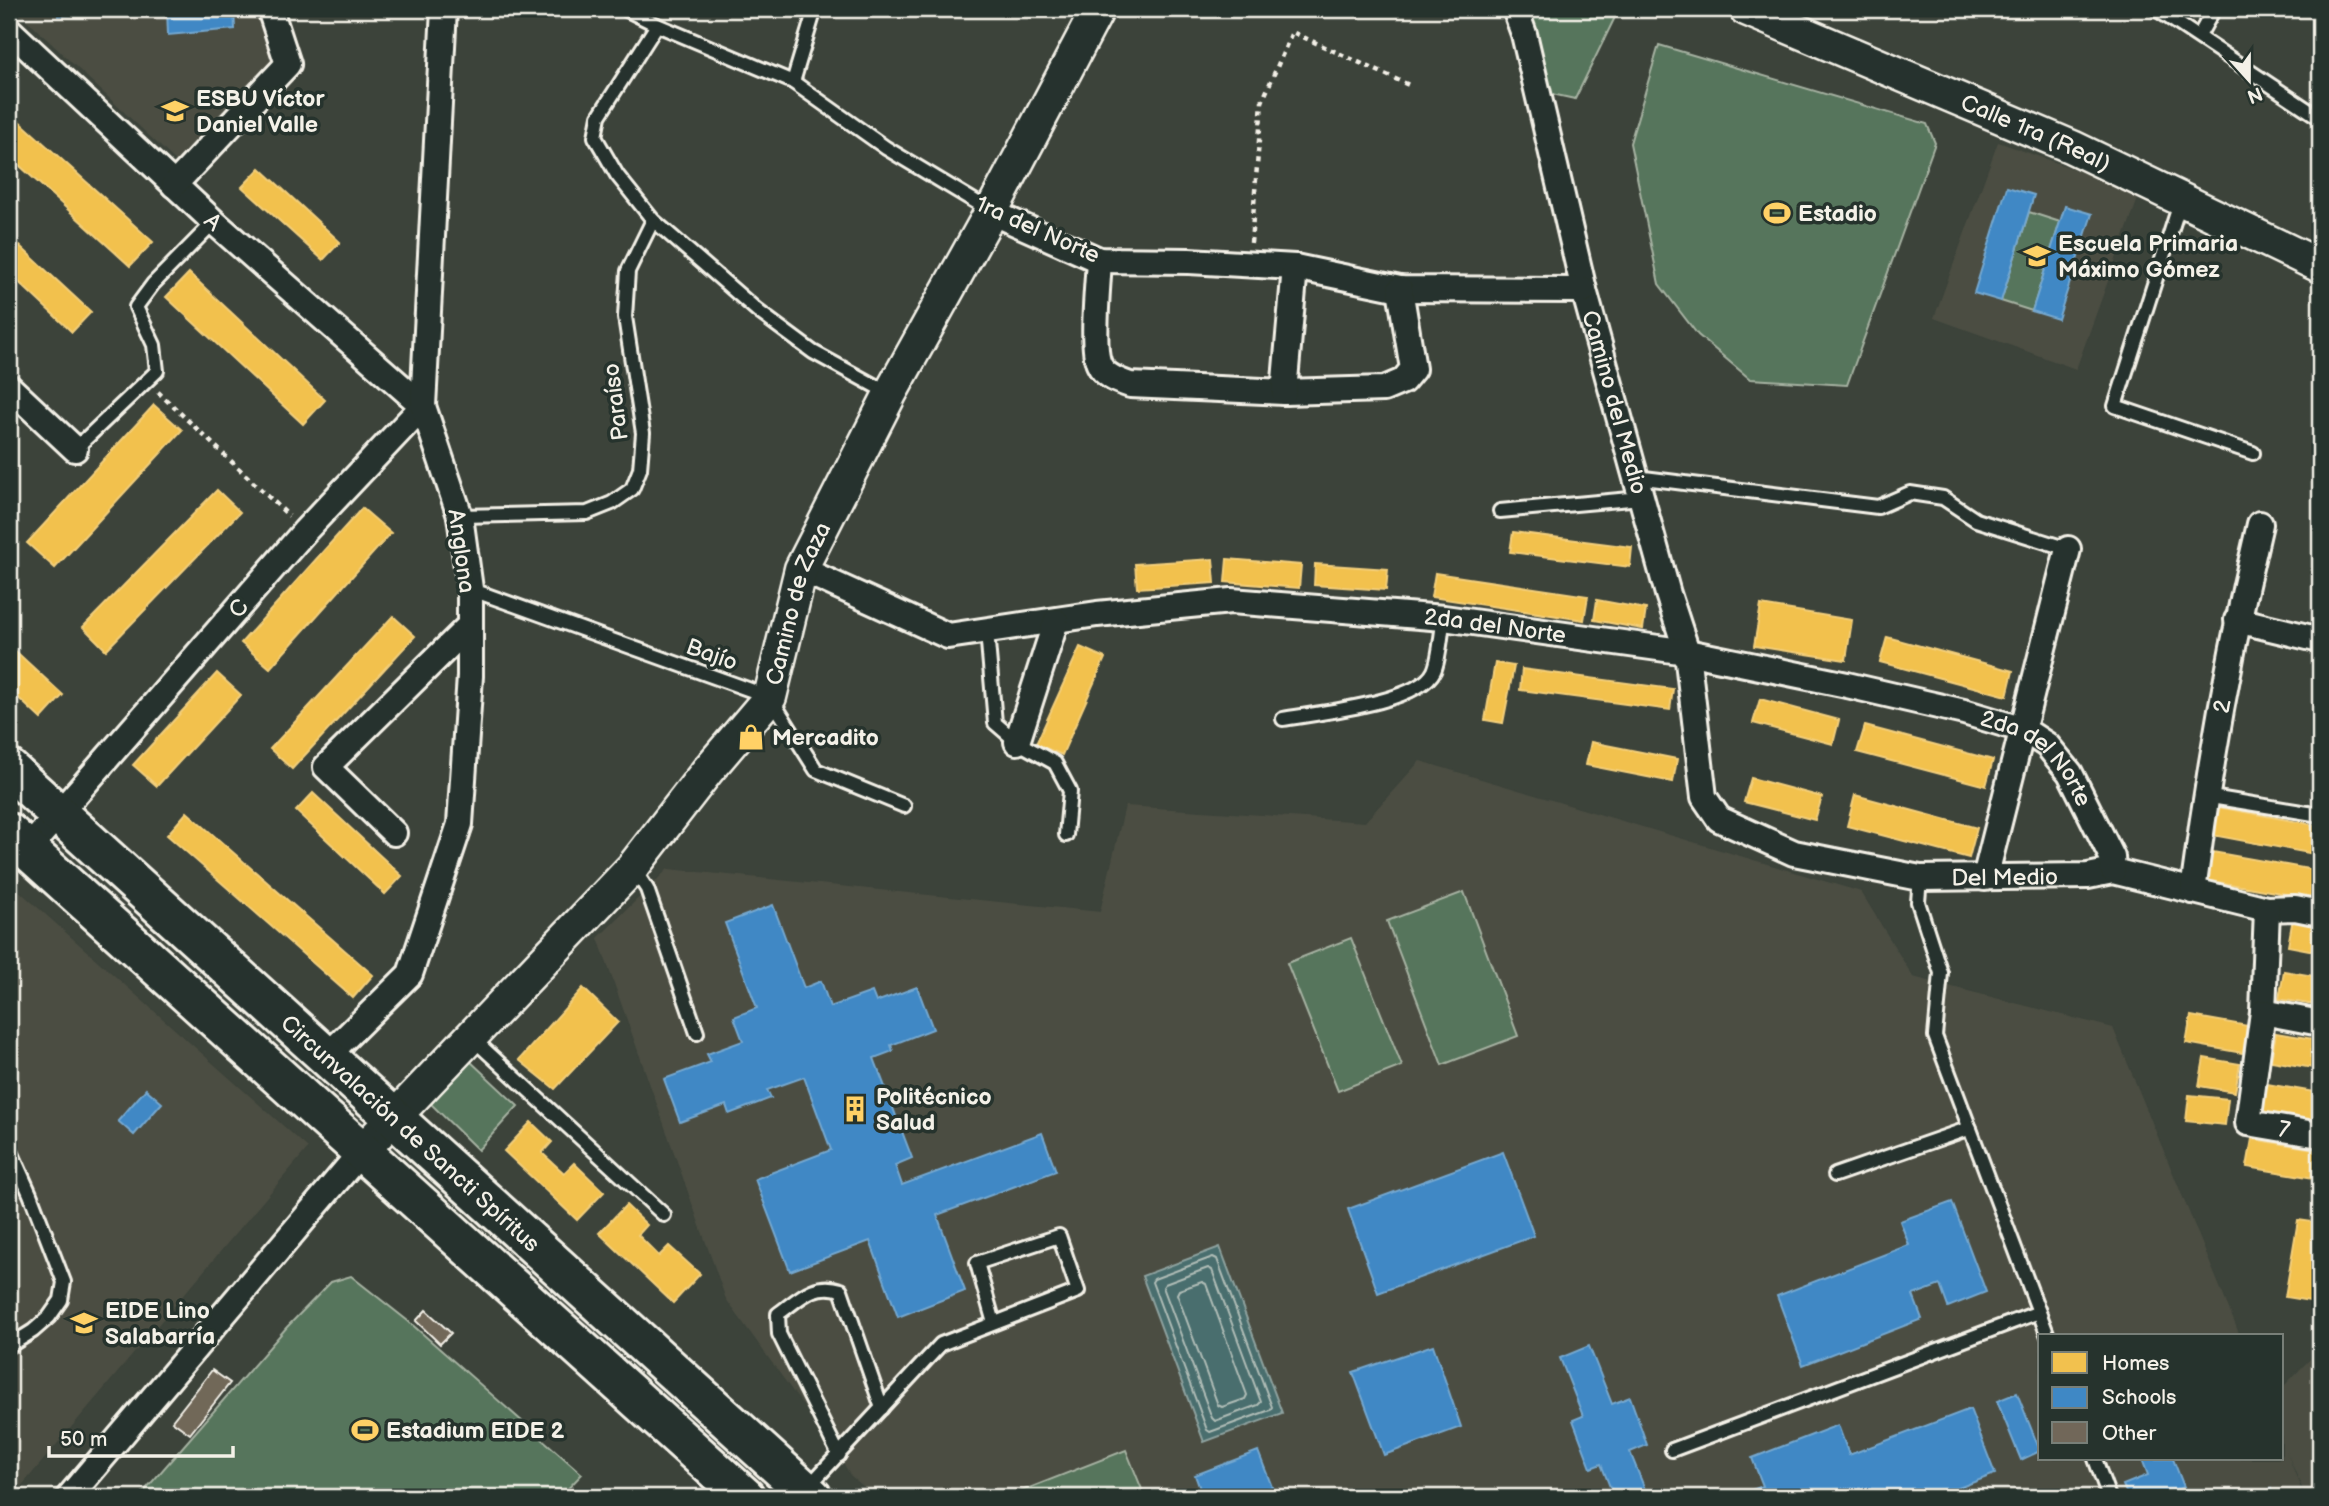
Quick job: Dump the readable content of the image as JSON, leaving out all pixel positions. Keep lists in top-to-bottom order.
{
  "streets": {
    "highway": ["Circunvalación de Sancti Spíritus"],
    "street": [
      "Calle 1ra (Real)",
      "A",
      "1ra del Norte",
      "Camino del Medio",
      "Anglona",
      "Camino de Zaza",
      "C",
      "2da del Norte",
      "2",
      "Del Medio",
      "7"
    ],
    "lane": ["Paraíso", "Bajío"]
  },
  "crossings": [
    ["A", "Anglona"],
    ["A", "C"],
    ["1ra del Norte", "Camino del Medio"],
    ["1ra del Norte", "Camino de Zaza"],
    ["Paraíso", "Anglona"],
    ["Camino del Medio", "2da del Norte"],
    ["Camino del Medio", "Del Medio"],
    ["Anglona", "C"],
    ["Anglona", "Bajío"],
    ["Anglona", "Circunvalación de Sancti Spíritus"],
    ["Camino de Zaza", "2da del Norte"],
    ["Camino de Zaza", "Bajío"],
    ["Camino de Zaza", "Circunvalación de Sancti Spíritus"],
    ["C", "Circunvalación de Sancti Spíritus"],
    ["2da del Norte", "Del Medio"],
    ["2", "Del Medio"]
  ],
  "places": {
    "school or university": ["ESBU Víctor Daniel Valle", "Escuela Primaria Máximo Gómez", "EIDE Lino Salabarría"],
    "sports": ["Estadio", "Estadium EIDE 2"],
    "shop": ["Mercadito"],
    "building": ["Politécnico Salud"]
  },
  "legend": ["Homes", "Schools", "Other"],
  "scale_bar": "50 m",
  "north": "bottom"
}
